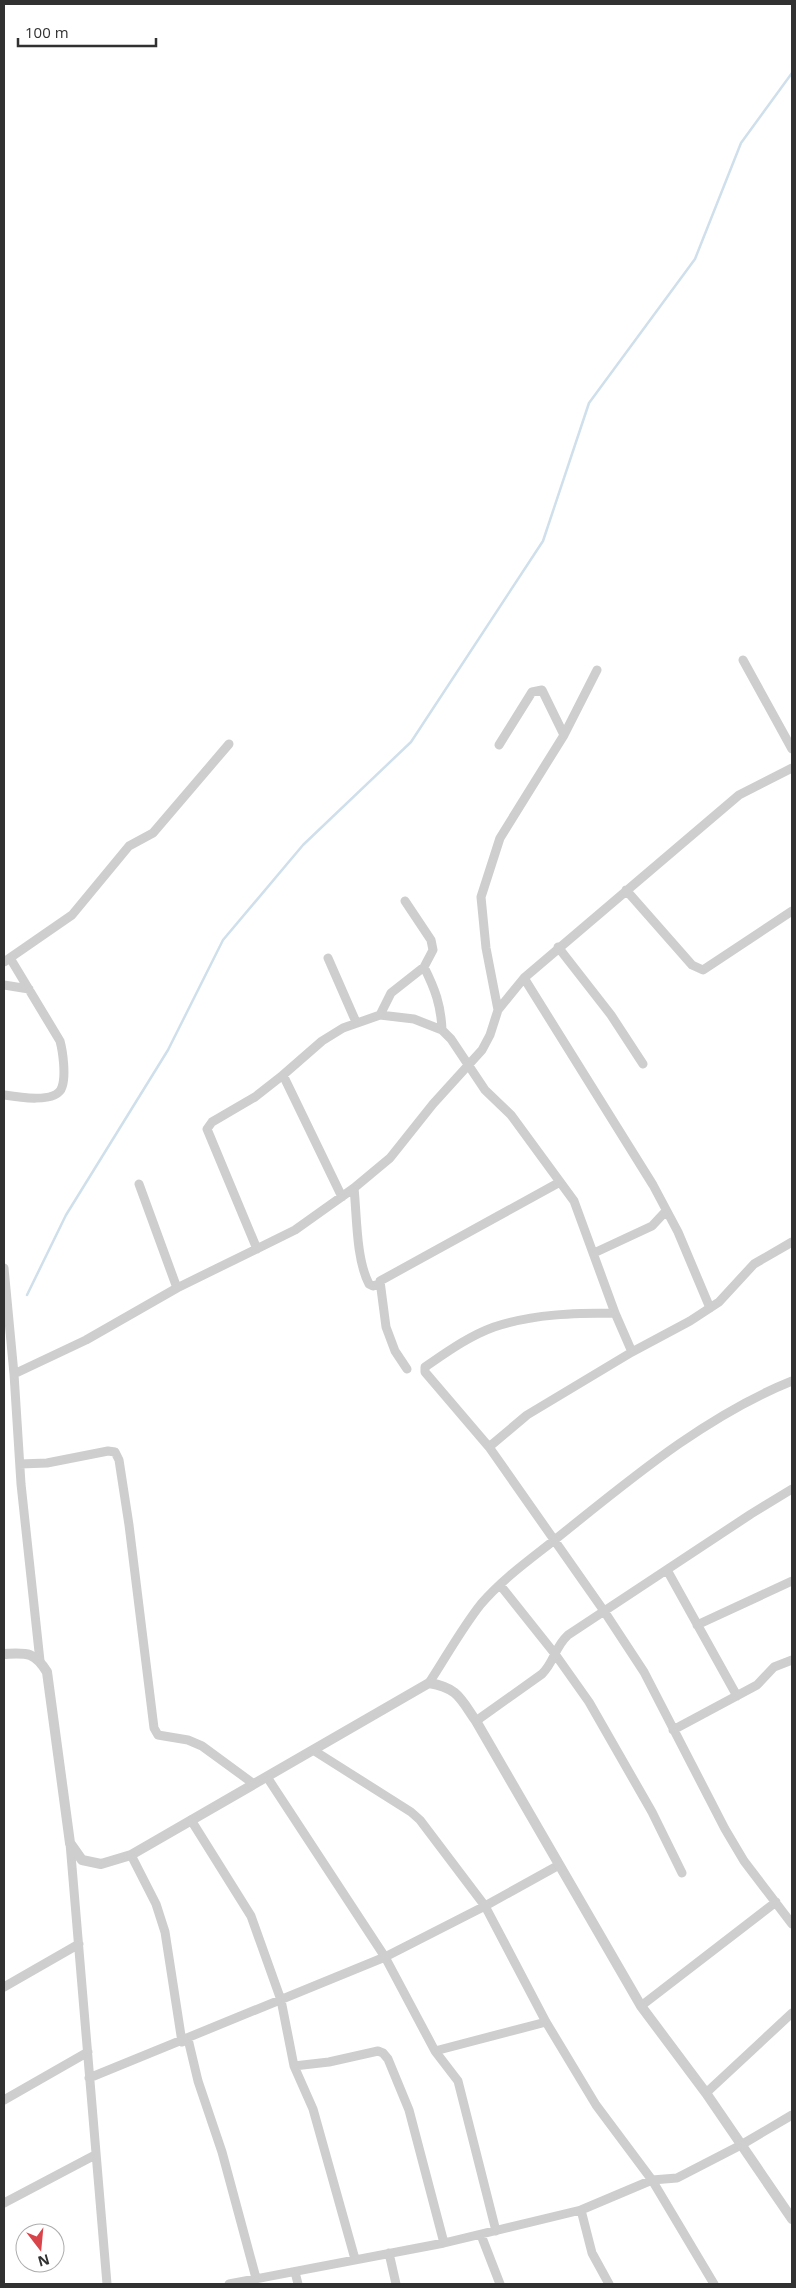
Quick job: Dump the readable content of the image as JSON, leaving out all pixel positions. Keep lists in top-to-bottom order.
{
  "scale_bar": "100 m",
  "north": "bottom"
}
